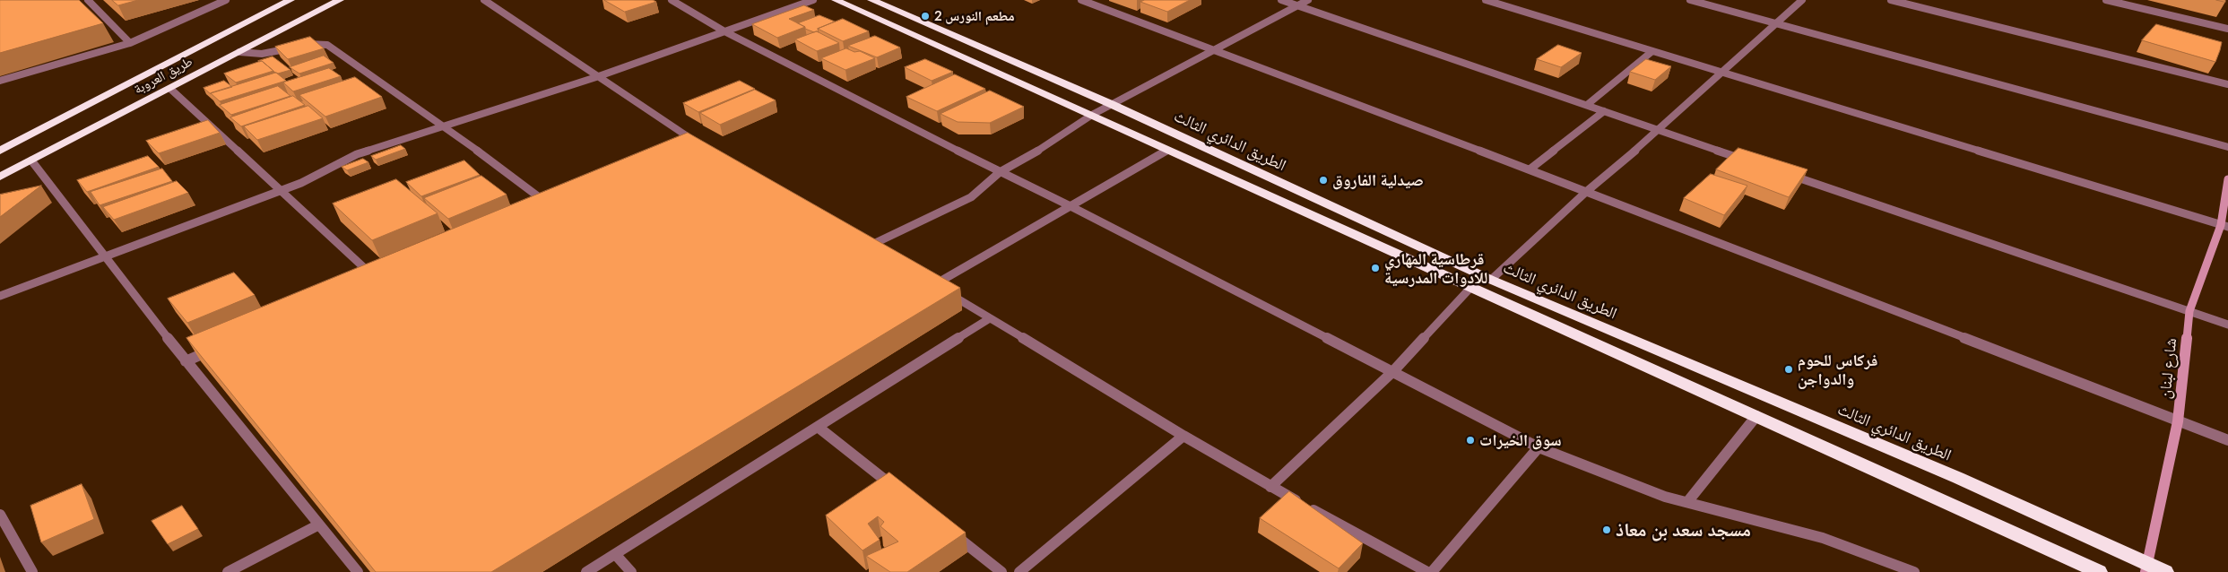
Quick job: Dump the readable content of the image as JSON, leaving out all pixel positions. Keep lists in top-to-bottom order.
{
  "streets": {
    "highway": ["طريق العروبة", "الطريق الدائري الثالث"],
    "street": ["شارع لبنان"]
  },
  "crossings": [
    ["الطريق الدائري الثالث", "شارع لبنان"]
  ],
  "places": [
    "مطعم النورس 2",
    "صيدلية الفاروق",
    "قرطاسية المهاري للادوات المدرسية",
    "فركاس للحوم والدواجن",
    "سوق الخيرات",
    "مسجد سعد بن معاذ"
  ]
}
